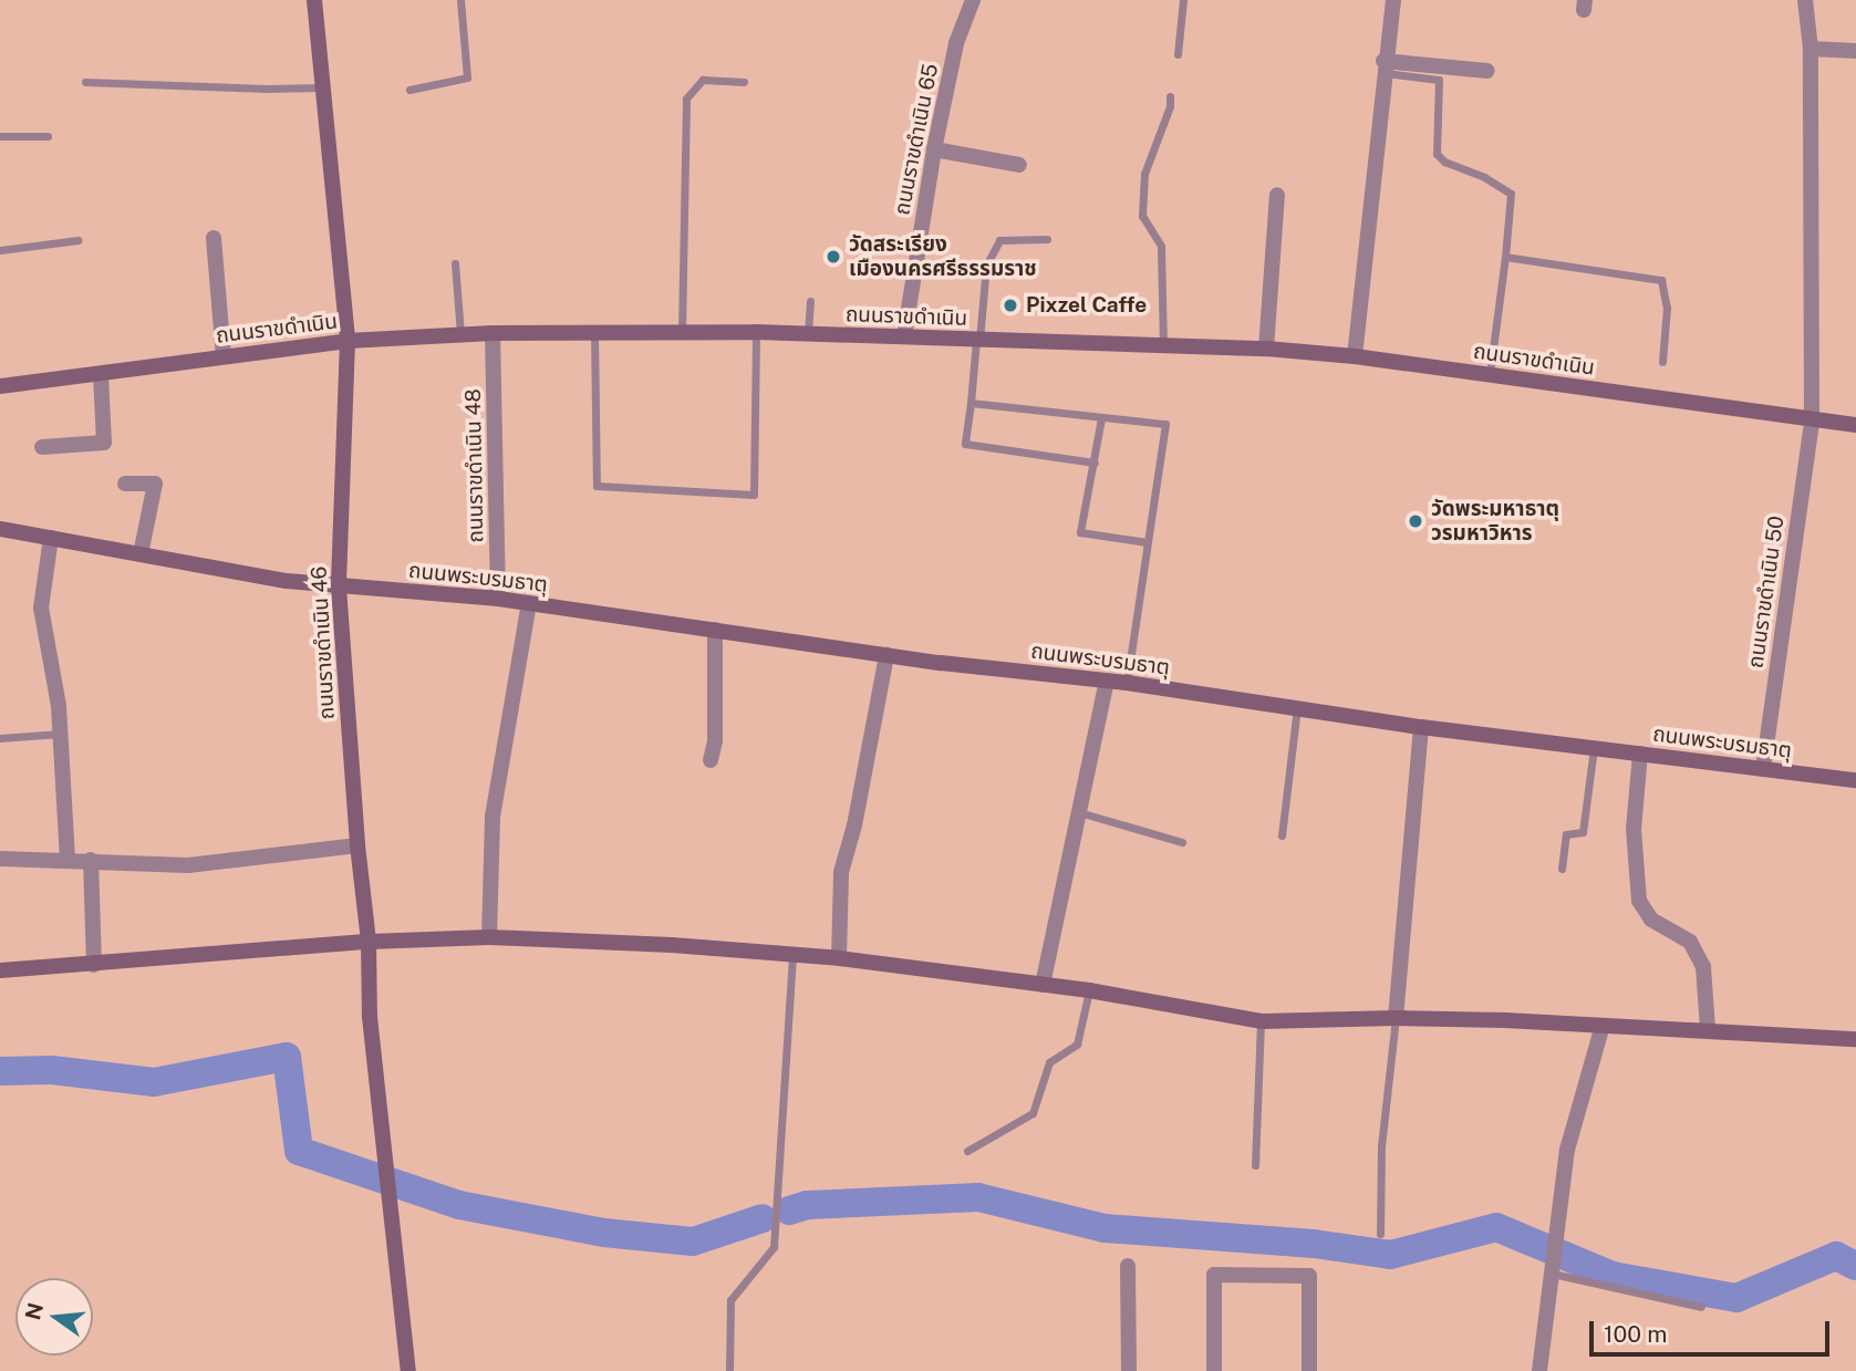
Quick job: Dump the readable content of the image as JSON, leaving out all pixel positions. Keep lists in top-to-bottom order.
{
  "streets": {
    "street": [
      "ถนนราขดำเนิน 65",
      "ถนนราขดำเนิน",
      "ถนนราขดำเนิน 48",
      "ถนนพระบรมธาตุ",
      "ถนนราขดำเนิน 50",
      "ถนนราขดำเนิน 46"
    ]
  },
  "crossings": [
    ["ถนนราขดำเนิน 65", "ถนนราขดำเนิน"],
    ["ถนนราขดำเนิน", "ถนนราขดำเนิน 48"],
    ["ถนนราขดำเนิน", "ถนนราขดำเนิน 50"],
    ["ถนนราขดำเนิน", "ถนนราขดำเนิน 46"],
    ["ถนนราขดำเนิน 48", "ถนนพระบรมธาตุ"],
    ["ถนนพระบรมธาตุ", "ถนนราขดำเนิน 50"],
    ["ถนนพระบรมธาตุ", "ถนนราขดำเนิน 46"]
  ],
  "places": ["วัดสระเรียง เมืองนครศรีธรรมราช", "Pixzel Caffe", "วัดพระมหาธาตุ วรมหาวิหาร"],
  "scale_bar": "100 m",
  "north": "left"
}
